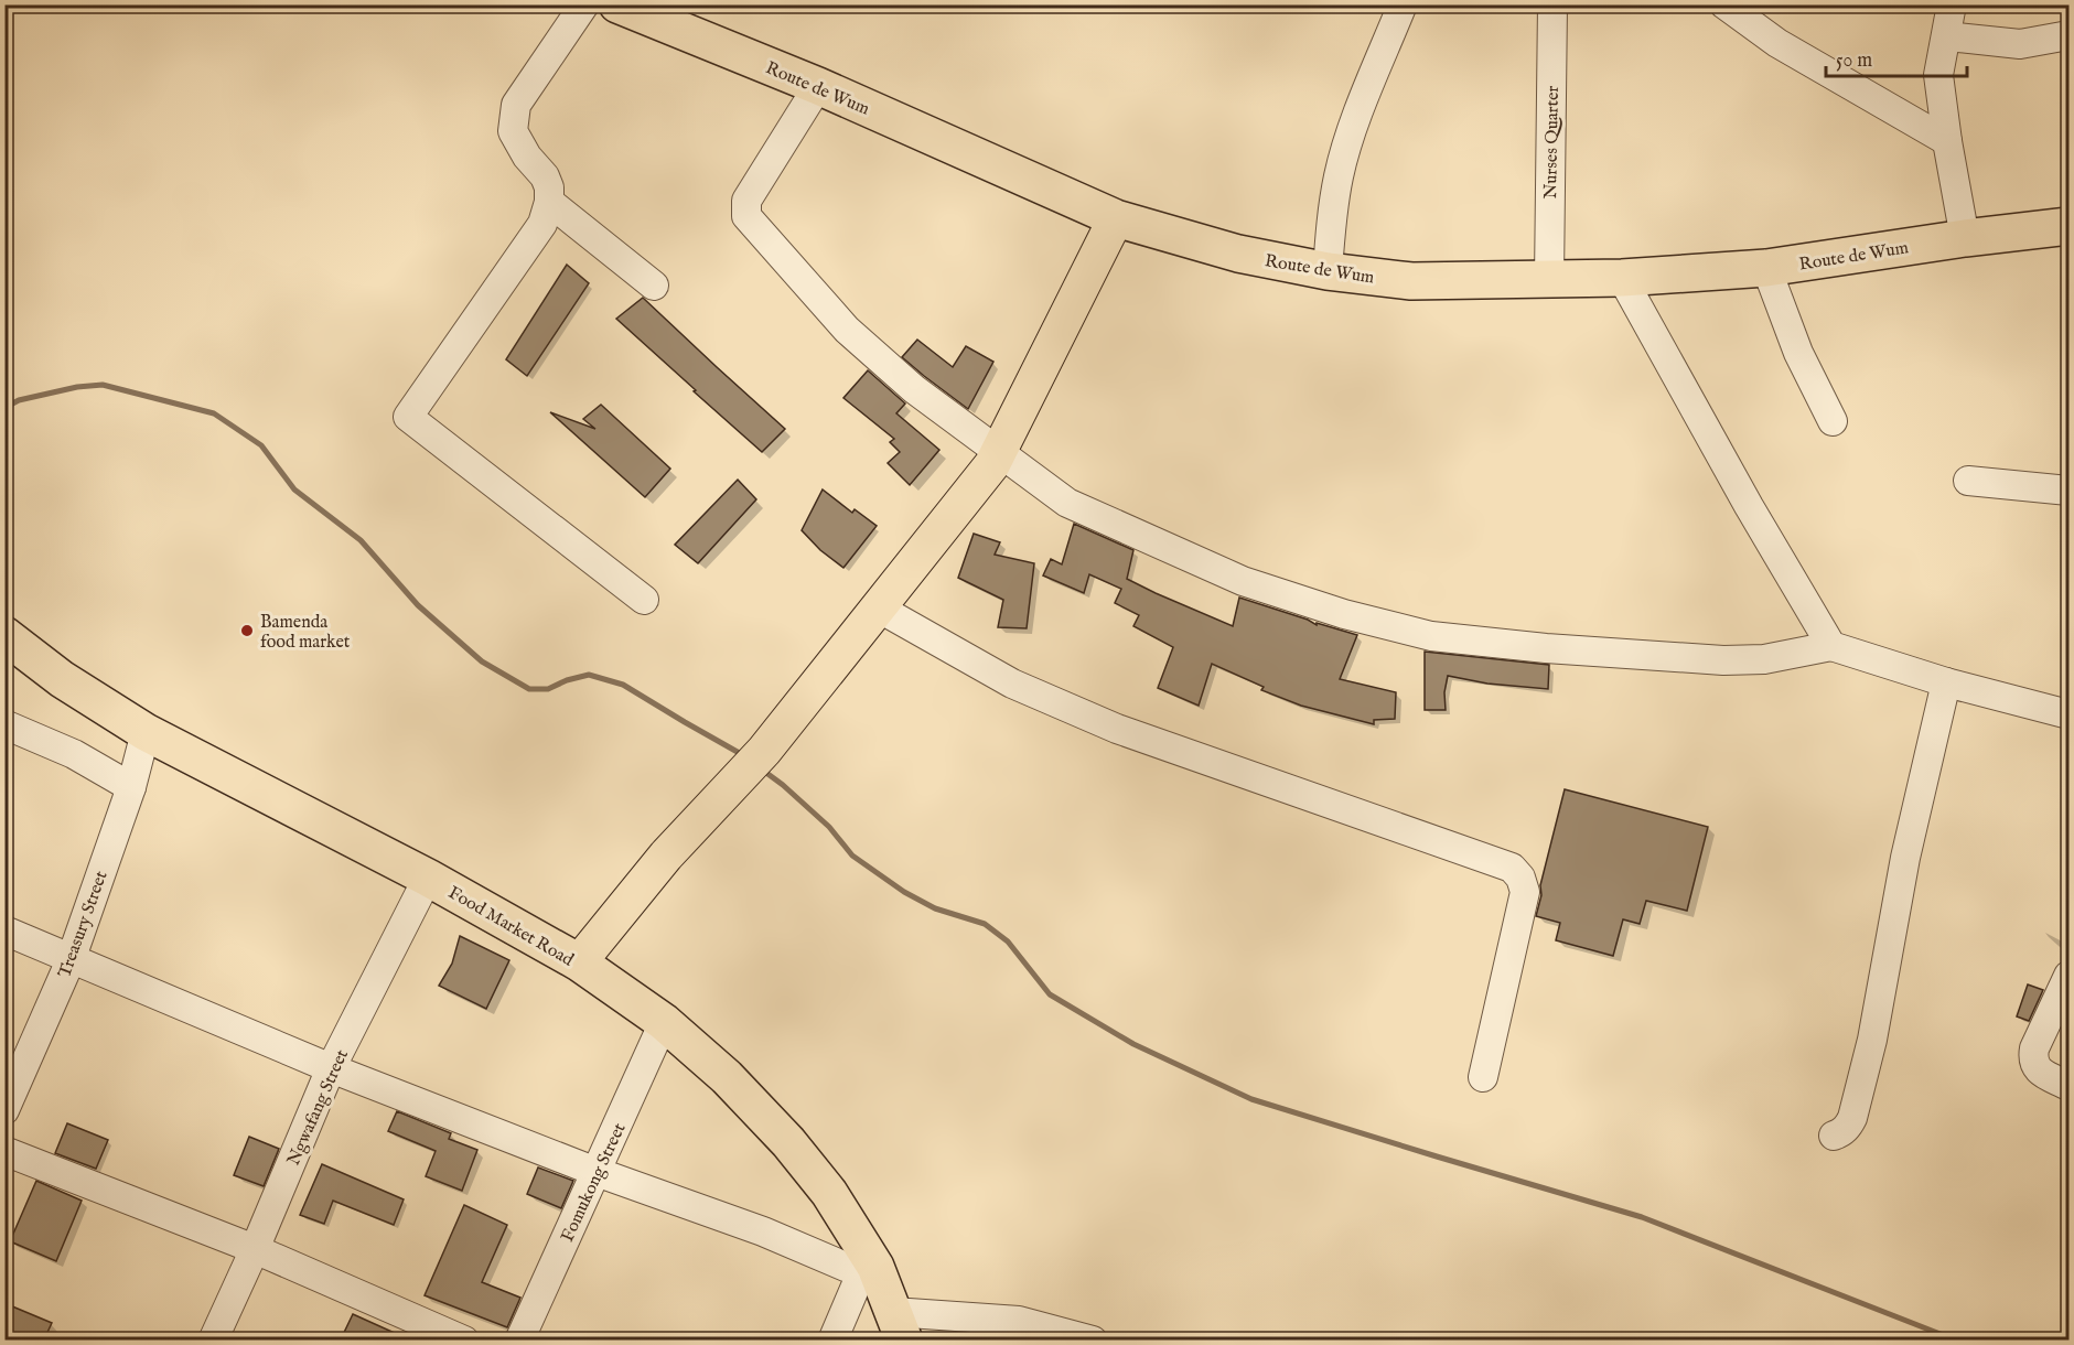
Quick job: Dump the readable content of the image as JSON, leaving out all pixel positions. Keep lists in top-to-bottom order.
{
  "streets": {
    "highway": ["Route de Wum", "Food Market Road"],
    "street": [
      "Nurses Quarter",
      "Treasury Street",
      "Ngwafang Street",
      "Fomukong Street"
    ]
  },
  "crossings": [
    ["Route de Wum", "Nurses Quarter"],
    ["Treasury Street", "Food Market Road"],
    ["Food Market Road", "Ngwafang Street"],
    ["Food Market Road", "Fomukong Street"]
  ],
  "places": ["Bamenda food market"],
  "scale_bar": "50 m"
}
